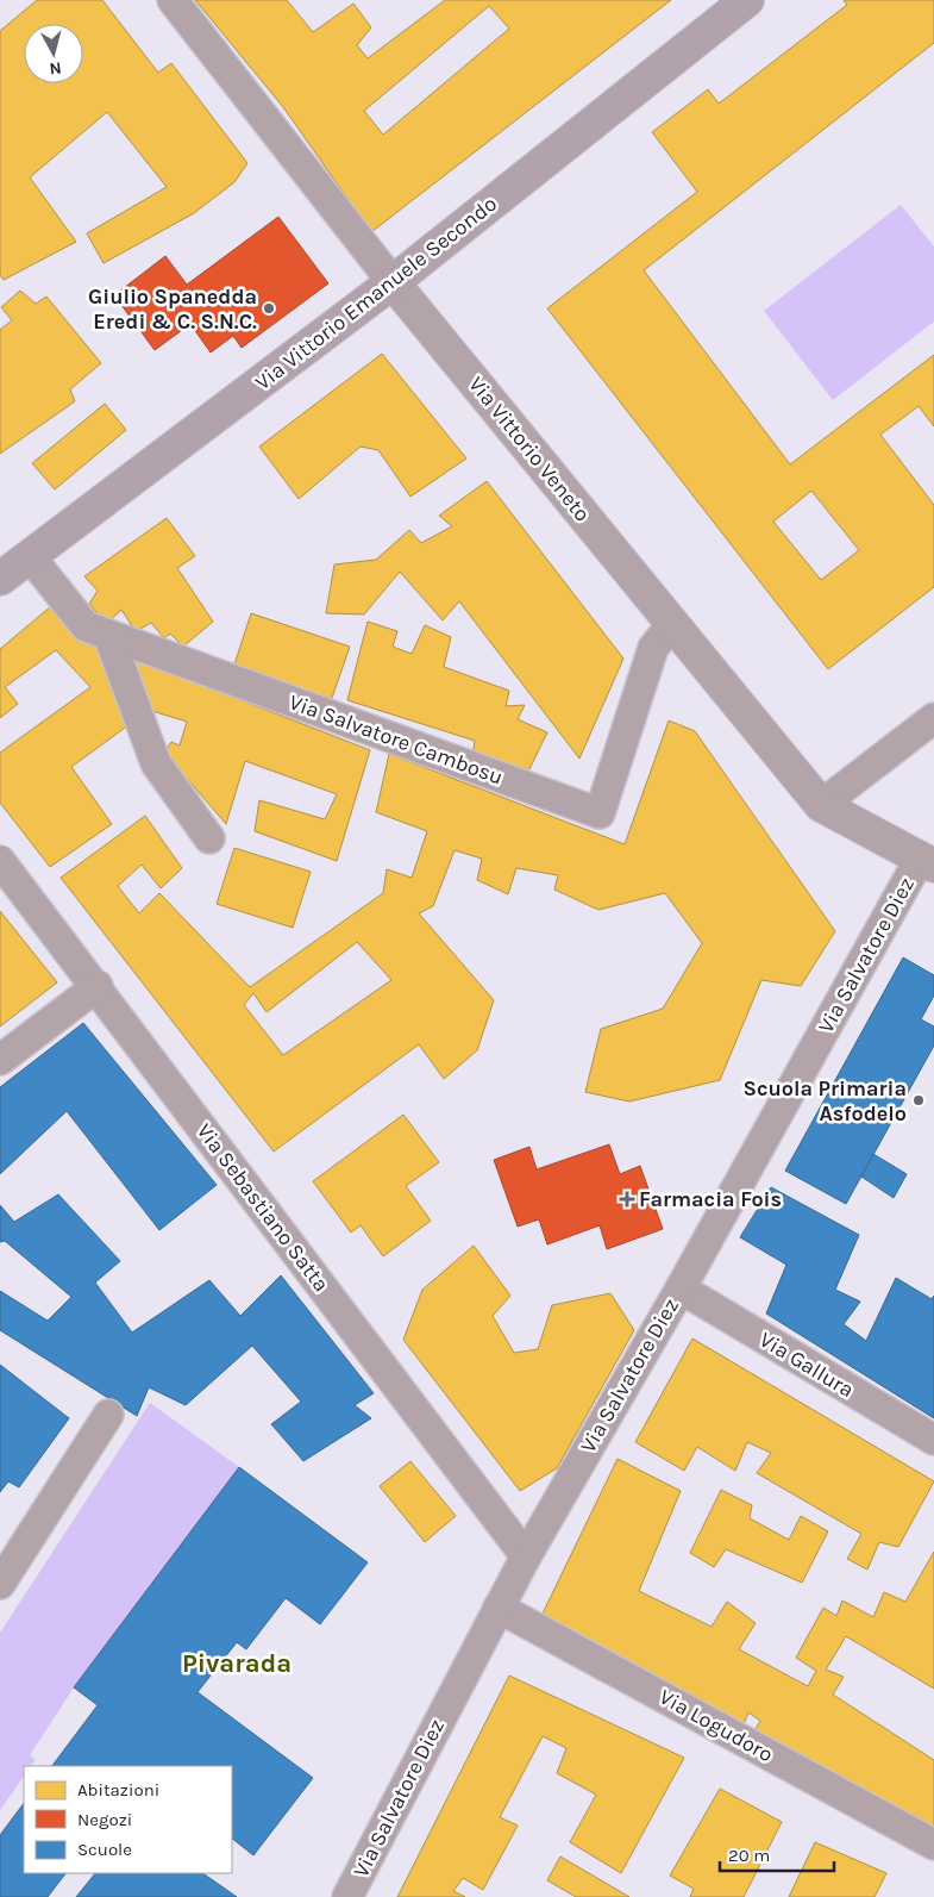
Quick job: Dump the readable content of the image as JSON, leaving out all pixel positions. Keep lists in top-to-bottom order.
{
  "streets": {
    "main road": ["Via Vittorio Emanuele Secondo"],
    "street": [
      "Via Vittorio Veneto",
      "Via Salvatore Cambosu",
      "Via Salvatore Diez",
      "Via Sebastiano Satta",
      "Via Gallura",
      "Via Logudoro"
    ]
  },
  "crossings": [
    ["Via Vittorio Emanuele Secondo", "Via Vittorio Veneto"],
    ["Via Vittorio Emanuele Secondo", "Via Salvatore Cambosu"],
    ["Via Vittorio Veneto", "Via Salvatore Cambosu"],
    ["Via Vittorio Veneto", "Via Salvatore Diez"],
    ["Via Salvatore Diez", "Via Sebastiano Satta"],
    ["Via Salvatore Diez", "Via Gallura"],
    ["Via Salvatore Diez", "Via Logudoro"]
  ],
  "districts": ["Pivarada"],
  "places": {
    "other": ["Giulio Spanedda Eredi & C. S.N.C.", "Scuola Primaria Asfodelo"],
    "health": ["Farmacia Fois"]
  },
  "legend": ["Abitazioni", "Negozi", "Scuole"],
  "scale_bar": "20 m",
  "north": "bottom"
}
